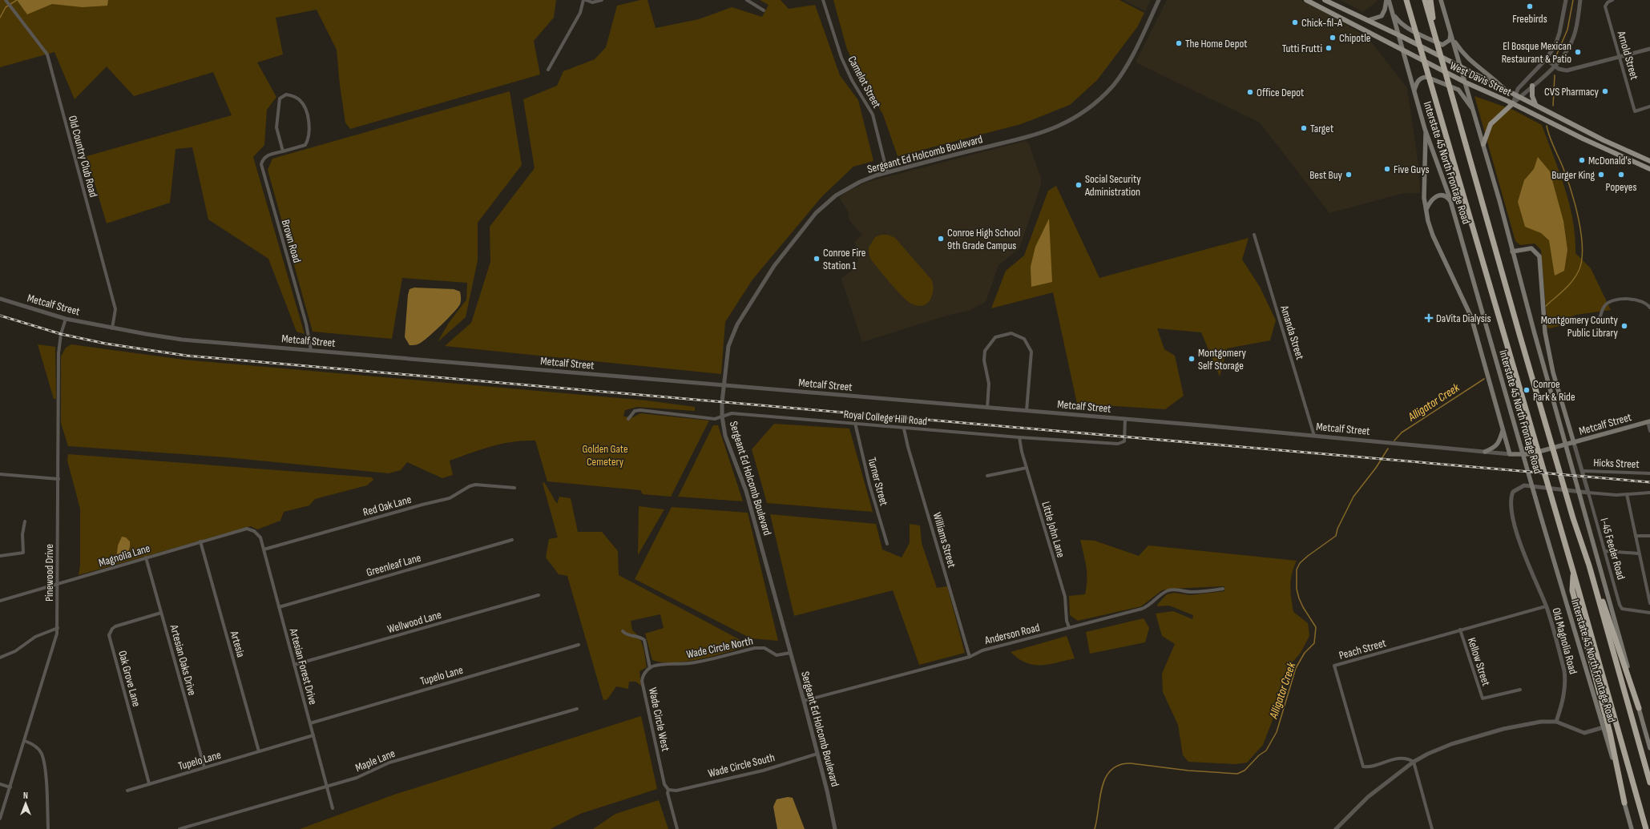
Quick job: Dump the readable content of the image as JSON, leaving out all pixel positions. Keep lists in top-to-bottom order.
{
  "streets": {
    "main road": ["West Davis Street", "Interstate 45 North Frontage Road", "Metcalf Street"],
    "street": [
      "Arnold Street",
      "Camelot Street",
      "Sergeant Ed Holcomb Boulevard",
      "Old Country Club Road",
      "Brown Road",
      "Amanda Street",
      "Royal College Hill Road",
      "Hicks Street",
      "Turner Street",
      "Red Oak Lane",
      "Little John Lane",
      "Williams Street",
      "I-45 Feeder Road",
      "Magnolia Lane",
      "Greenleaf Lane",
      "Pinewood Drive",
      "Wellwood Lane",
      "Anderson Road",
      "Old Magnolia Road",
      "Artesia",
      "Wade Circle North",
      "Peach Street",
      "Artesian Oaks Drive",
      "Kellow Street",
      "Artesian Forest Drive",
      "Tupelo Lane",
      "Oak Grove Lane",
      "Wade Circle West",
      "Maple Lane",
      "Wade Circle South"
    ]
  },
  "crossings": [
    ["West Davis Street", "Interstate 45 North Frontage Road"],
    ["Camelot Street", "Sergeant Ed Holcomb Boulevard"],
    ["Sergeant Ed Holcomb Boulevard", "Metcalf Street"],
    ["Sergeant Ed Holcomb Boulevard", "Royal College Hill Road"],
    ["Sergeant Ed Holcomb Boulevard", "Anderson Road"],
    ["Sergeant Ed Holcomb Boulevard", "Wade Circle North"],
    ["Sergeant Ed Holcomb Boulevard", "Wade Circle South"],
    ["Old Country Club Road", "Metcalf Street"],
    ["Brown Road", "Metcalf Street"],
    ["Metcalf Street", "Amanda Street"],
    ["Metcalf Street", "Royal College Hill Road"],
    ["Metcalf Street", "Pinewood Drive"],
    ["Royal College Hill Road", "Turner Street"],
    ["Royal College Hill Road", "Little John Lane"],
    ["Royal College Hill Road", "Williams Street"],
    ["Red Oak Lane", "Artesian Forest Drive"],
    ["Little John Lane", "Anderson Road"],
    ["Williams Street", "Anderson Road"],
    ["I-45 Feeder Road", "Old Magnolia Road"],
    ["Magnolia Lane", "Pinewood Drive"],
    ["Magnolia Lane", "Artesia"],
    ["Magnolia Lane", "Artesian Oaks Drive"],
    ["Magnolia Lane", "Artesian Forest Drive"],
    ["Greenleaf Lane", "Artesian Forest Drive"],
    ["Wellwood Lane", "Artesian Forest Drive"],
    ["Old Magnolia Road", "Peach Street"],
    ["Artesia", "Tupelo Lane"],
    ["Wade Circle North", "Wade Circle West"],
    ["Peach Street", "Kellow Street"],
    ["Artesian Oaks Drive", "Tupelo Lane"],
    ["Artesian Oaks Drive", "Oak Grove Lane"],
    ["Artesian Forest Drive", "Tupelo Lane"],
    ["Artesian Forest Drive", "Maple Lane"],
    ["Tupelo Lane", "Oak Grove Lane"],
    ["Wade Circle West", "Wade Circle South"]
  ],
  "water": ["Alligator Creek"],
  "parks": ["Golden Gate Cemetery"],
  "places": {
    "other": [
      "Freebirds",
      "Chick-fil-A",
      "Chipotle",
      "The Home Depot",
      "Tutti Frutti",
      "El Bosque Mexican Restaurant & Patio",
      "CVS Pharmacy",
      "Office Depot",
      "Target",
      "McDonald's",
      "Five Guys",
      "Best Buy",
      "Burger King",
      "Popeyes",
      "Social Security Administration",
      "Conroe High School 9th Grade Campus",
      "Conroe Fire Station 1",
      "Montgomery County Public Library",
      "Montgomery Self Storage",
      "Conroe Park & Ride"
    ],
    "health": ["DaVita Dialysis"]
  },
  "north": "top"
}
